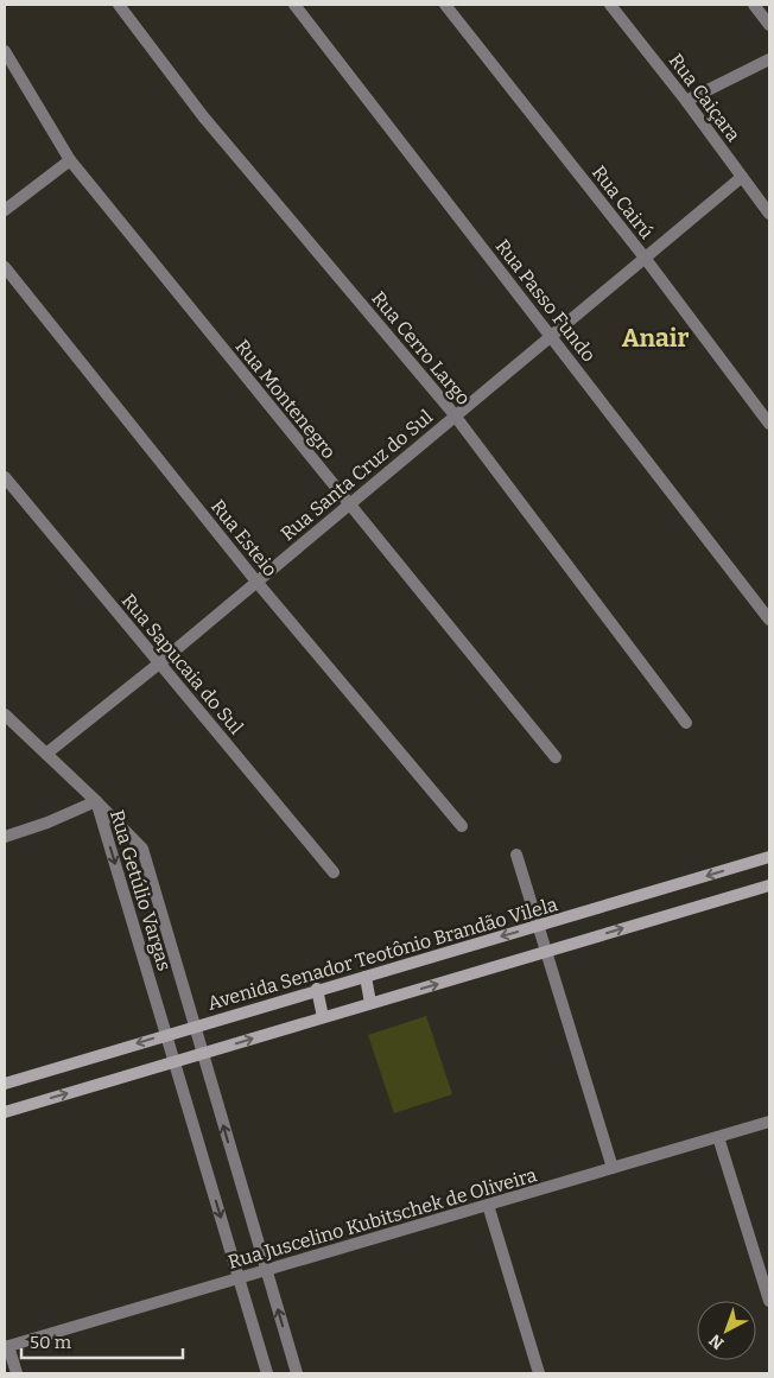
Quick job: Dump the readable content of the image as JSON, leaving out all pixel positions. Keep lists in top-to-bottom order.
{
  "streets": {
    "main road": ["Avenida Senador Teotônio Brandão Vilela"],
    "street": [
      "Rua Caiçara",
      "Rua Cairú",
      "Rua Passo Fundo",
      "Rua Cerro Largo",
      "Rua Montenegro",
      "Rua Santa Cruz do Sul",
      "Rua Esteio",
      "Rua Sapucaia do Sul",
      "Rua Getúlio Vargas",
      "Rua Juscelino Kubitschek de Oliveira"
    ]
  },
  "crossings": [
    ["Rua Caiçara", "Rua Santa Cruz do Sul"],
    ["Rua Cairú", "Rua Santa Cruz do Sul"],
    ["Rua Passo Fundo", "Rua Santa Cruz do Sul"],
    ["Rua Cerro Largo", "Rua Santa Cruz do Sul"],
    ["Rua Montenegro", "Rua Santa Cruz do Sul"],
    ["Rua Santa Cruz do Sul", "Rua Esteio"],
    ["Rua Santa Cruz do Sul", "Rua Sapucaia do Sul"],
    ["Rua Getúlio Vargas", "Avenida Senador Teotônio Brandão Vilela"],
    ["Rua Getúlio Vargas", "Rua Juscelino Kubitschek de Oliveira"]
  ],
  "districts": ["Anair"],
  "scale_bar": "50 m",
  "north": "bottom left"
}
